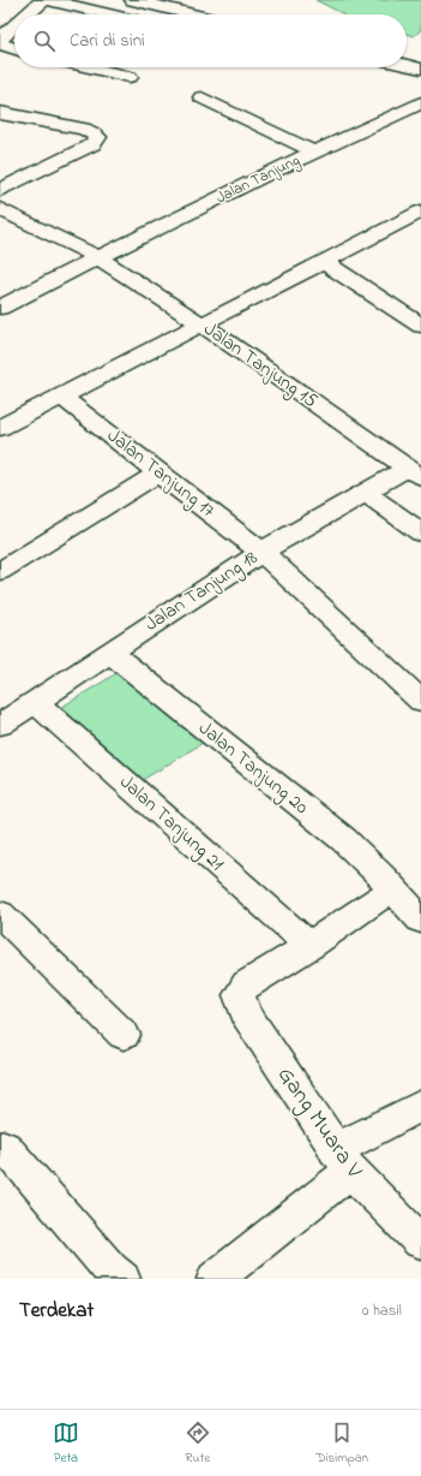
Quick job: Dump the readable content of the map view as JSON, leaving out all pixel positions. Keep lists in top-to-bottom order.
{
  "streets": {
    "street": [
      "Jalan Tanjung",
      "Jalan Tanjung 15",
      "Jalan Tanjung 17",
      "Jalan Tanjung 18",
      "Jalan Tanjung 20",
      "Jalan Tanjung 21",
      "Gang Muara V"
    ]
  },
  "crossings": [
    ["Jalan Tanjung", "Jalan Tanjung 15"],
    ["Jalan Tanjung 15", "Jalan Tanjung 18"],
    ["Jalan Tanjung 17", "Jalan Tanjung 18"],
    ["Jalan Tanjung 18", "Jalan Tanjung 20"],
    ["Jalan Tanjung 18", "Jalan Tanjung 21"],
    ["Jalan Tanjung 21", "Gang Muara V"]
  ],
  "page": {
    "search": "Cari di sini",
    "heading": ["Terdekat", "0 hasil"],
    "nav": ["Peta", "Rute", "Disimpan"]
  }
}
